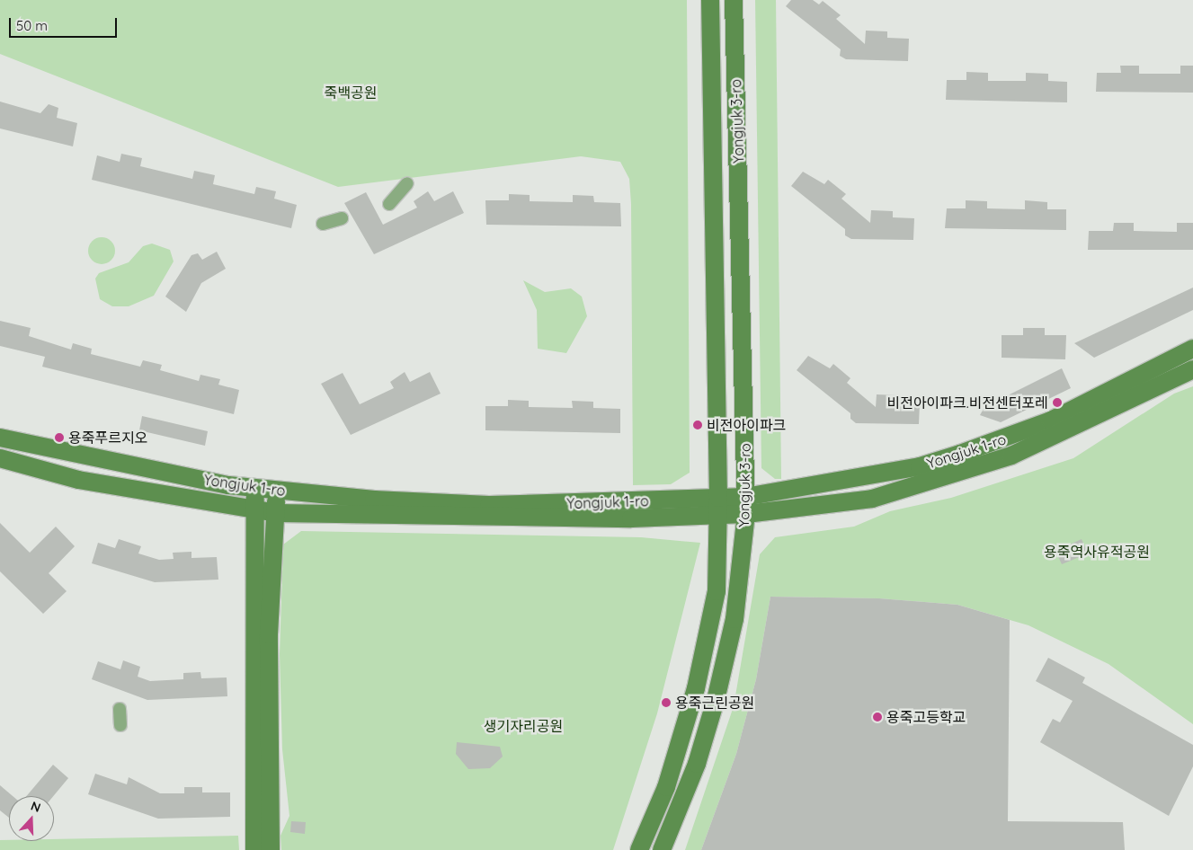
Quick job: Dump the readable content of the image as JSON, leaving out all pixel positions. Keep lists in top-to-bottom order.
{
  "streets": {
    "street": ["Yongjuk 3-ro", "Yongjuk 1-ro"]
  },
  "crossings": [
    ["Yongjuk 3-ro", "Yongjuk 1-ro"]
  ],
  "parks": ["죽백공원", "용죽역사유적공원", "생기자리공원"],
  "places": [
    "비전아이파크.비전센터포레",
    "비전아이파크",
    "용죽푸르지오",
    "용죽근린공원",
    "용죽고등학교"
  ],
  "scale_bar": "50 m",
  "north": "top"
}
